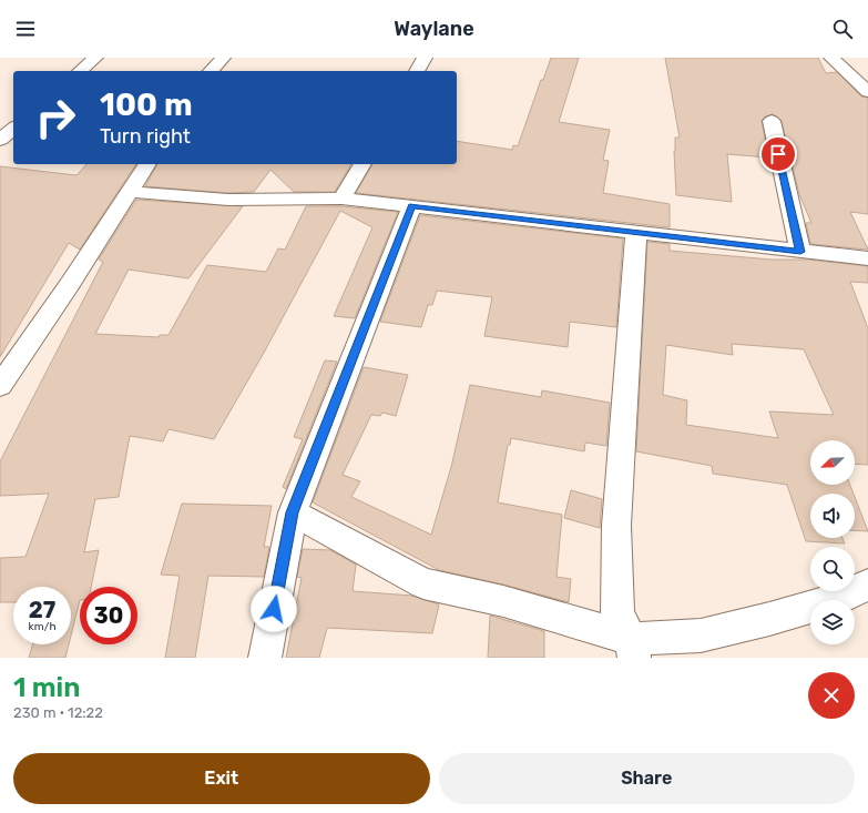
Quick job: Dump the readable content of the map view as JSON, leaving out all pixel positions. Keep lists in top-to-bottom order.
{
  "north": "bottom left",
  "page": {
    "header": "Waylane",
    "turn": ["100 m", "Turn right"],
    "speed": "27 km/h",
    "limit": "30",
    "heading": ["1 min", "230 m · 12:22"],
    "buttons": ["Exit", "Share"]
  }
}
